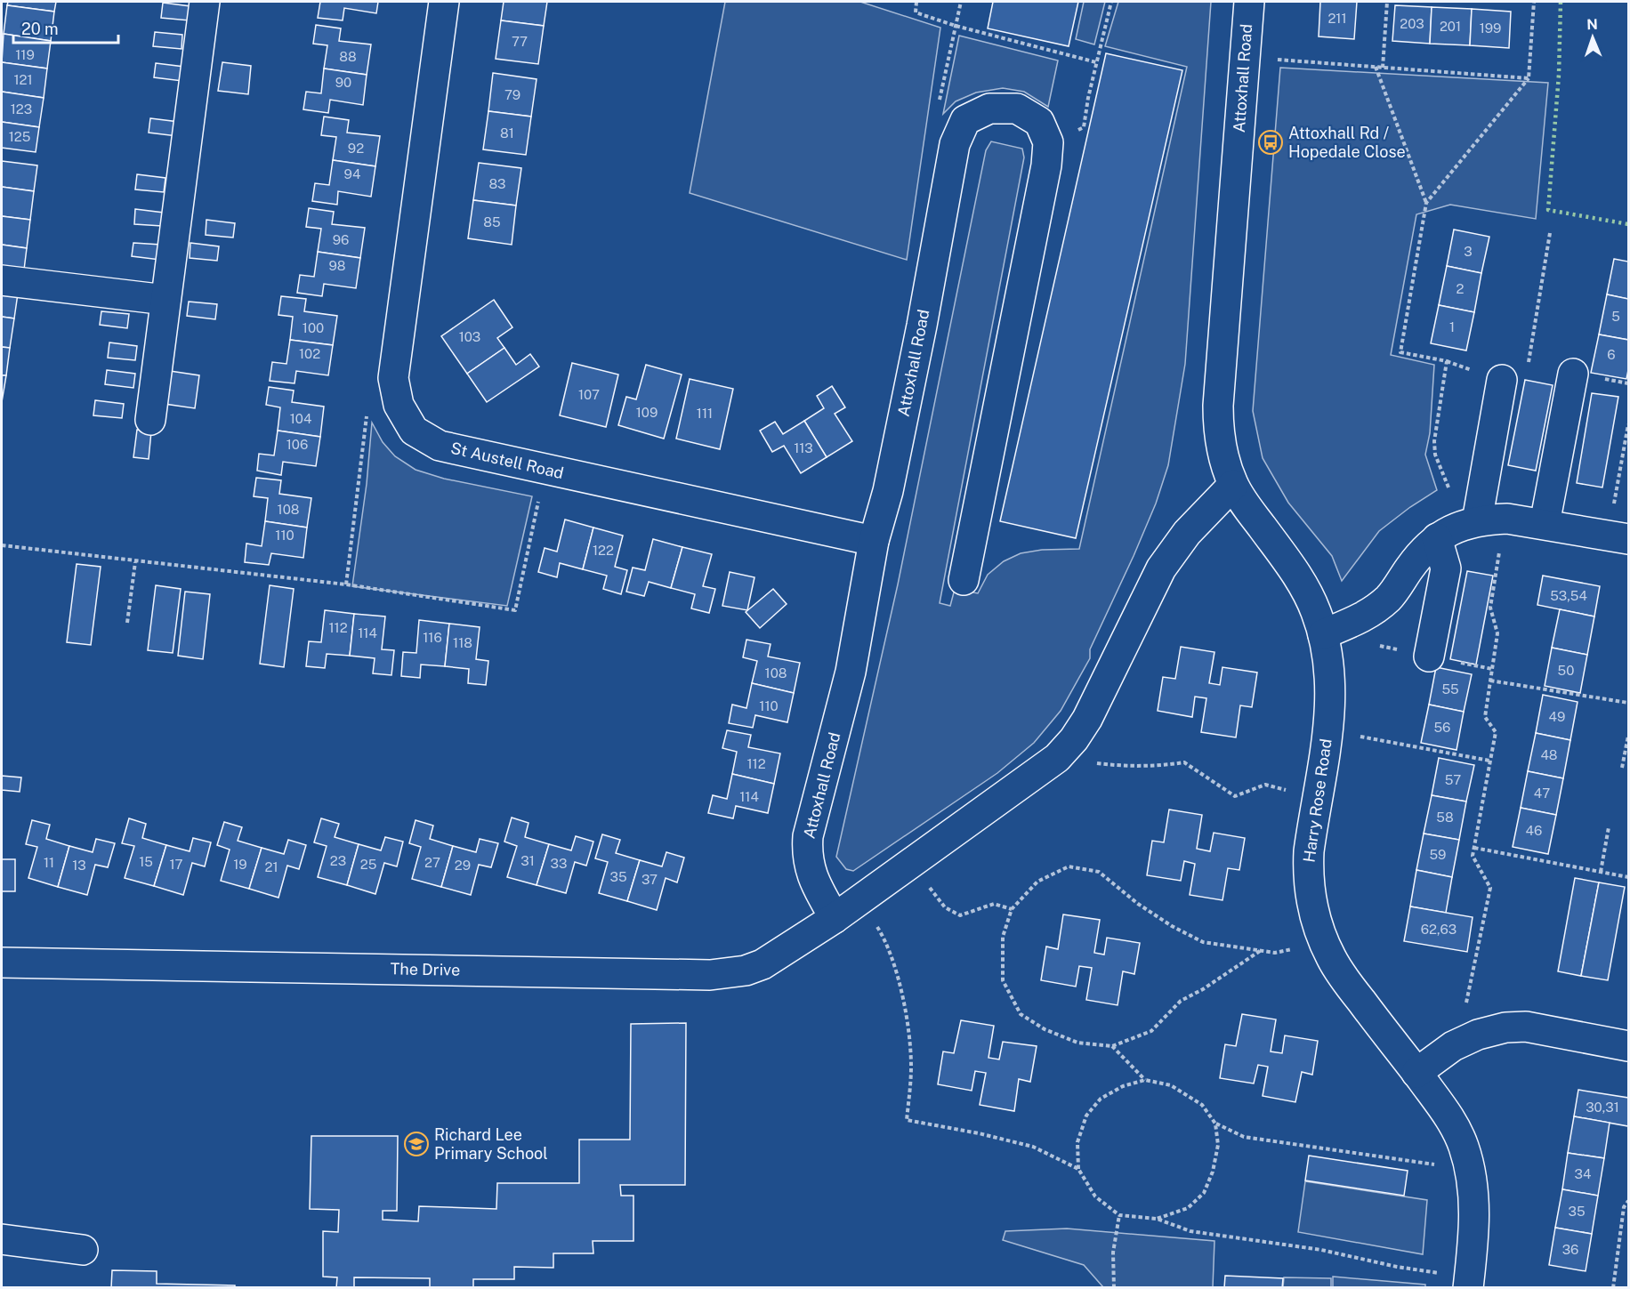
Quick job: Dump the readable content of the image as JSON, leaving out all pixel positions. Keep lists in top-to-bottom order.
{
  "streets": {
    "street": [
      "Attoxhall Road",
      "St Austell Road",
      "Harry Rose Road",
      "The Drive"
    ]
  },
  "crossings": [
    ["Attoxhall Road", "St Austell Road"],
    ["Attoxhall Road", "Harry Rose Road"],
    ["Attoxhall Road", "The Drive"]
  ],
  "places": {
    "bus stop": ["Attoxhall Rd / Hopedale Close"],
    "school or university": ["Richard Lee Primary School"]
  },
  "house_numbers": [
    "211",
    "203",
    "201",
    "199",
    "77",
    "119",
    "88",
    "121",
    "90",
    "79",
    "123",
    "81",
    "125",
    "92",
    "94",
    "83",
    "85",
    "96",
    "3",
    "98",
    "2",
    "5",
    "1",
    "100",
    "103",
    "102",
    "6",
    "107",
    "109",
    "111",
    "104",
    "106",
    "113",
    "108",
    "110",
    "122",
    "53,54",
    "112",
    "114",
    "116",
    "118",
    "50",
    "108",
    "55",
    "110",
    "49",
    "56",
    "48",
    "112",
    "57",
    "47",
    "114",
    "58",
    "46",
    "59",
    "23",
    "31",
    "15",
    "11",
    "27",
    "33",
    "17",
    "19",
    "25",
    "13",
    "29",
    "21",
    "35",
    "37",
    "62,63",
    "30,31",
    "34",
    "35",
    "36"
  ],
  "scale_bar": "20 m",
  "north": "top"
}
